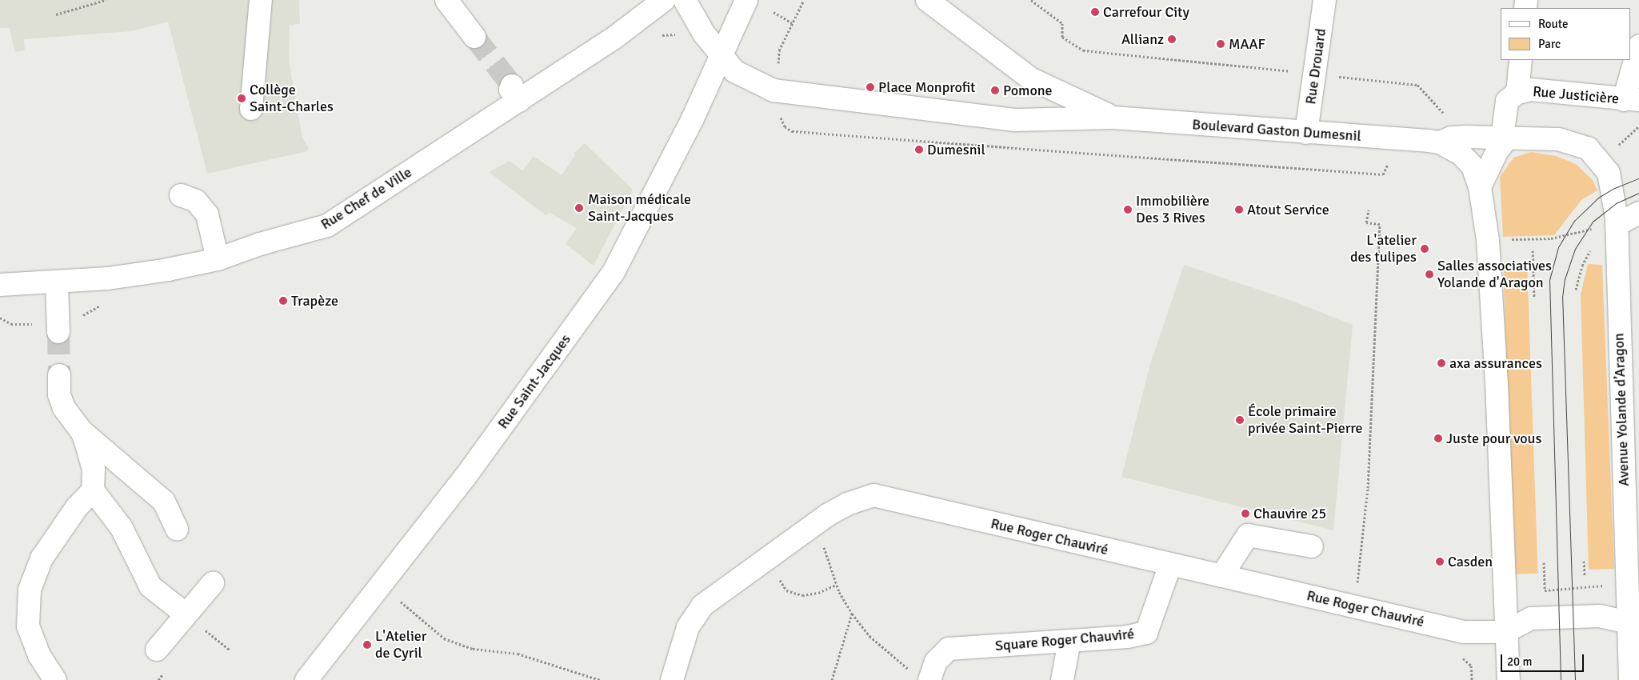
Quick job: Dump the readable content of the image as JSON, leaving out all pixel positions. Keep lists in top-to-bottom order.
{
  "streets": {
    "street": [
      "Rue Drouard",
      "Rue Justicière",
      "Boulevard Gaston Dumesnil",
      "Rue Chef de Ville",
      "Rue Saint-Jacques",
      "Avenue Yolande d’Aragon",
      "Rue Roger Chauviré",
      "Square Roger Chauviré"
    ]
  },
  "crossings": [
    ["Rue Drouard", "Boulevard Gaston Dumesnil"],
    ["Rue Justicière", "Boulevard Gaston Dumesnil"],
    ["Boulevard Gaston Dumesnil", "Avenue Yolande d’Aragon"],
    ["Rue Roger Chauviré", "Square Roger Chauviré"]
  ],
  "places": [
    "Carrefour City",
    "Allianz",
    "MAAF",
    "Place Monprofit",
    "Pomone",
    "Collège Saint-Charles",
    "Dumesnil",
    "Maison médicale Saint-Jacques",
    "Immobilière Des 3 Rives",
    "Atout Service",
    "L'atelier des tulipes",
    "Salles associatives Yolande d'Aragon",
    "Trapèze",
    "axa assurances",
    "École primaire privée Saint-Pierre",
    "Juste pour vous",
    "Chauvire 25",
    "Casden",
    "L'Atelier de Cyril"
  ],
  "legend": ["Route", "Parc"],
  "scale_bar": "20 m"
}
